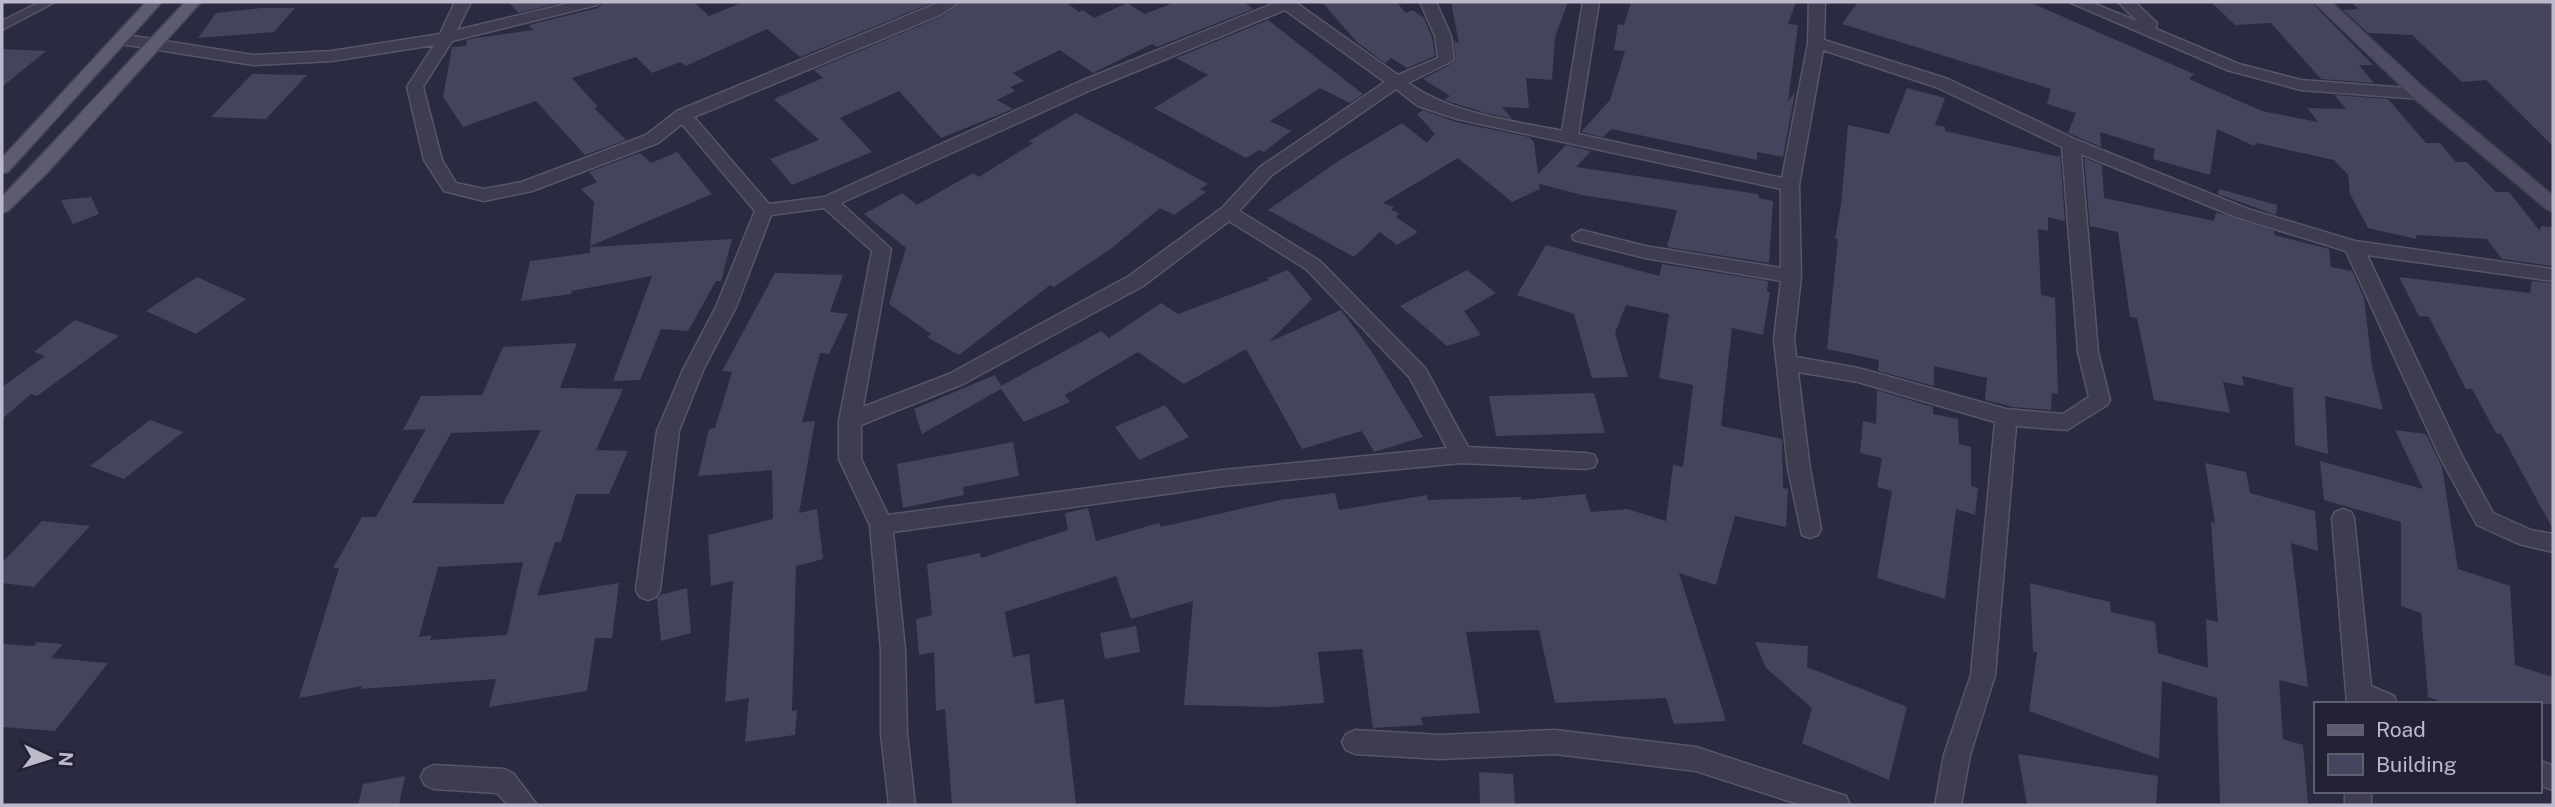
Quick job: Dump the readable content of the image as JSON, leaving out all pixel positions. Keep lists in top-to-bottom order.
{
  "legend": ["Road", "Building"],
  "north": "right"
}
